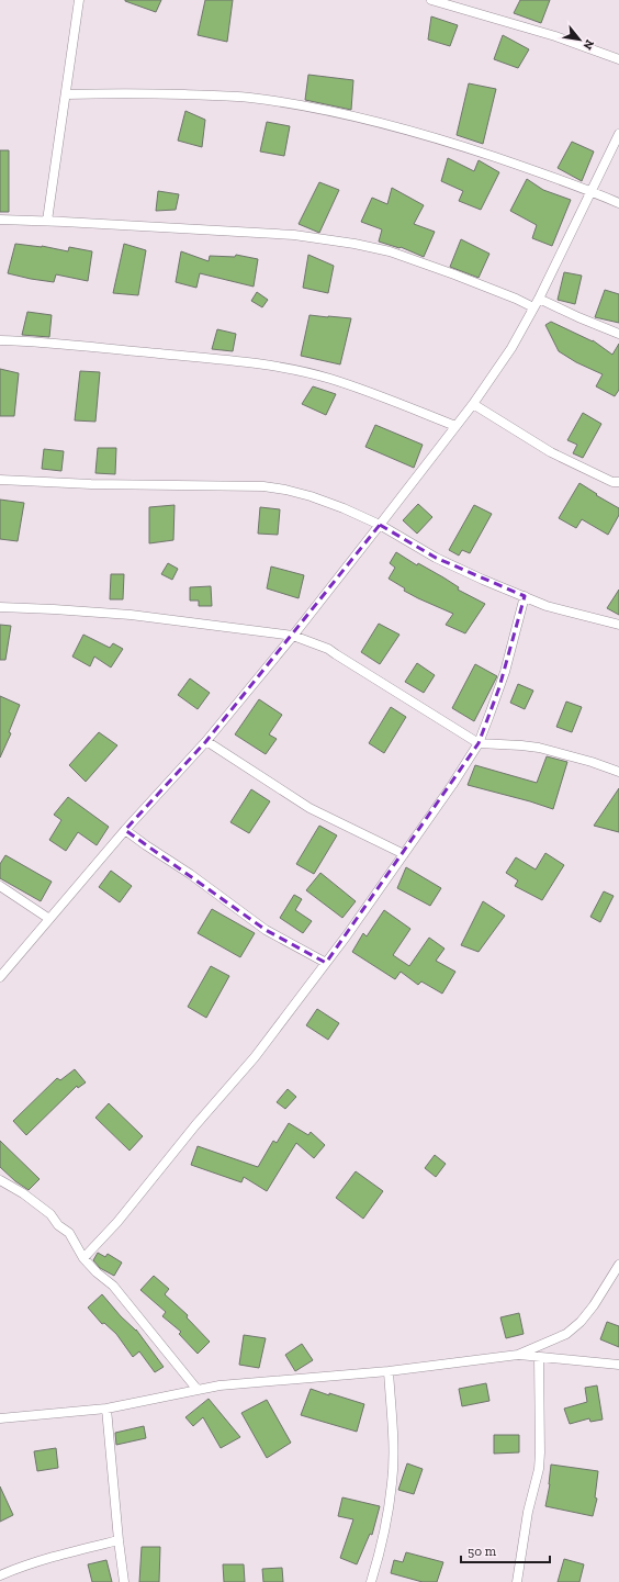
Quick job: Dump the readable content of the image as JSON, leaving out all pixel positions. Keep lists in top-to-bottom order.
{
  "scale_bar": "50 m",
  "north": "bottom right"
}
